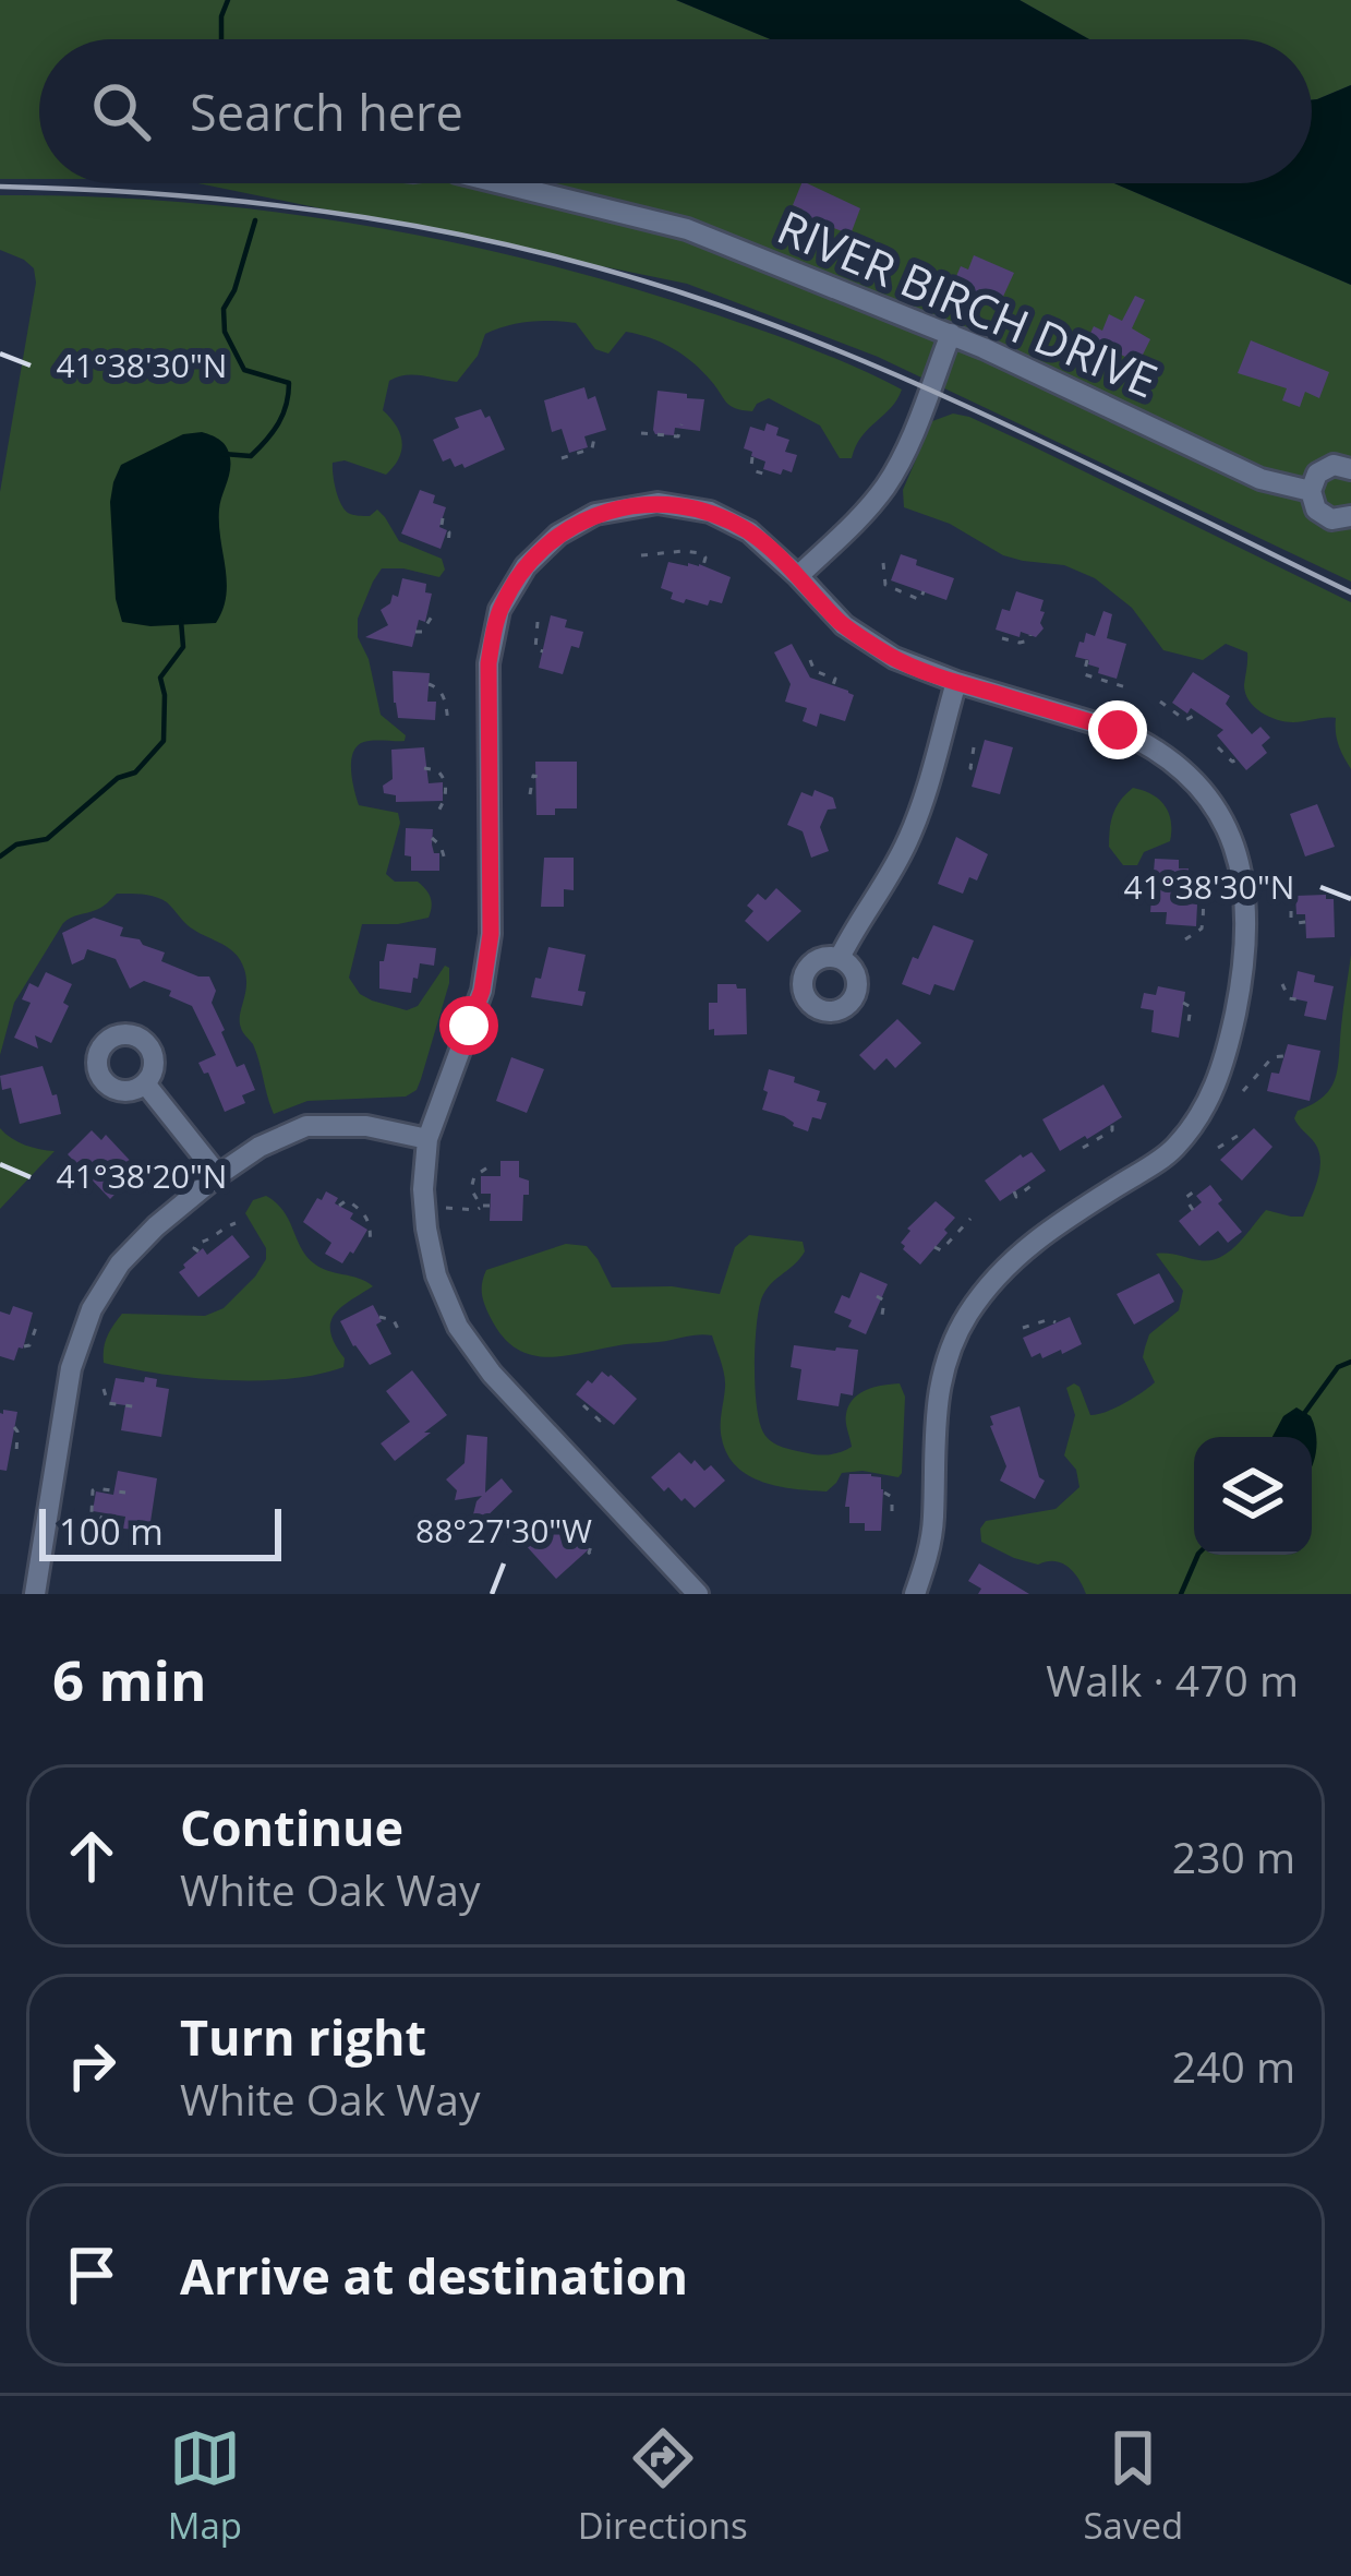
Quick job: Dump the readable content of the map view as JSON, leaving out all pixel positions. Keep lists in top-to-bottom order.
{
  "streets": {
    "street": ["RIVER BIRCH DRIVE"]
  },
  "scale_bar": "100 m",
  "page": {
    "search": "Search here",
    "scale": "100 m",
    "heading": ["6 min", "Walk · 470 m"],
    "list": [
      ["Continue", "White Oak Way", "230 m"],
      ["Turn right", "White Oak Way", "240 m"],
      "Arrive at destination"
    ],
    "nav": ["Map", "Directions", "Saved"]
  },
  "coordinates": ["41°38'30\"N", "41°38'20\"N", "88°27'30\"W"]
}
